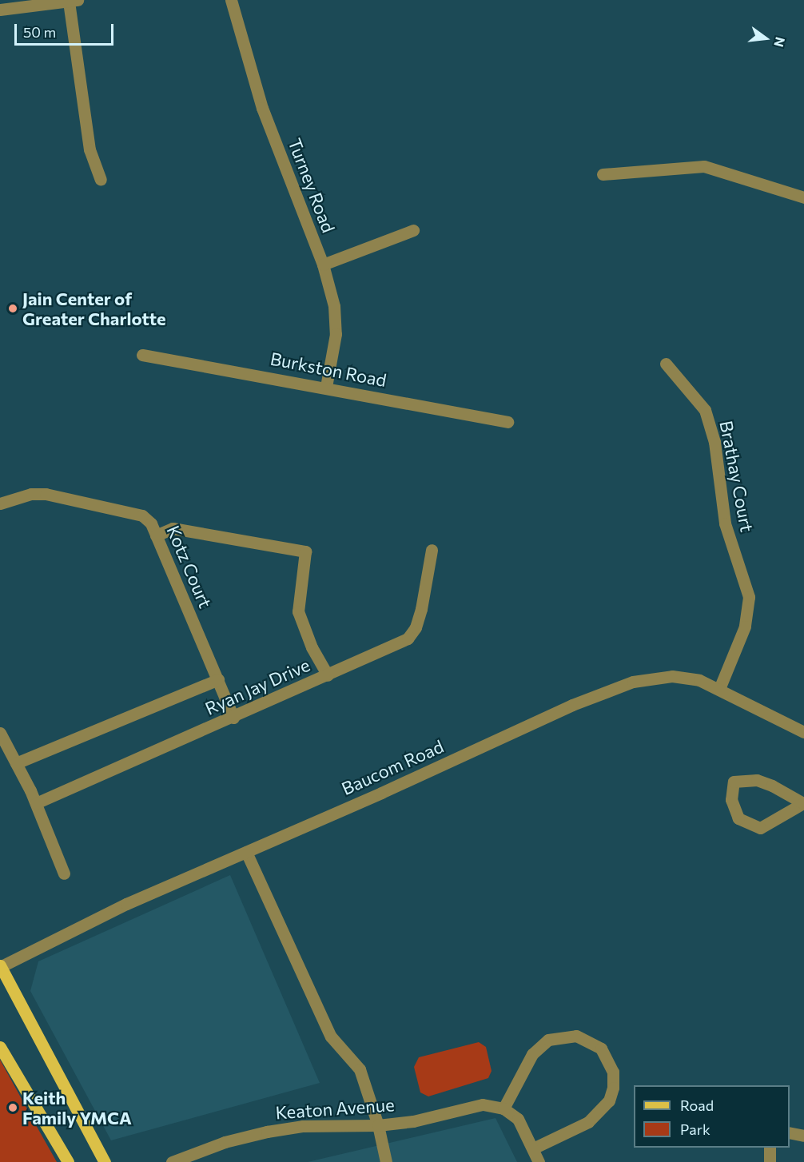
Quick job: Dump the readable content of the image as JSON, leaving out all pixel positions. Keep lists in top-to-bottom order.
{
  "streets": {
    "street": [
      "Turney Road",
      "Burkston Road",
      "Brathay Court",
      "Kotz Court",
      "Ryan Jay Drive",
      "Baucom Road",
      "Keaton Avenue"
    ]
  },
  "crossings": [
    ["Turney Road", "Burkston Road"],
    ["Brathay Court", "Baucom Road"],
    ["Kotz Court", "Ryan Jay Drive"]
  ],
  "places": ["Jain Center of Greater Charlotte", "Keith Family YMCA"],
  "legend": ["Road", "Park"],
  "scale_bar": "50 m",
  "north": "right"
}
